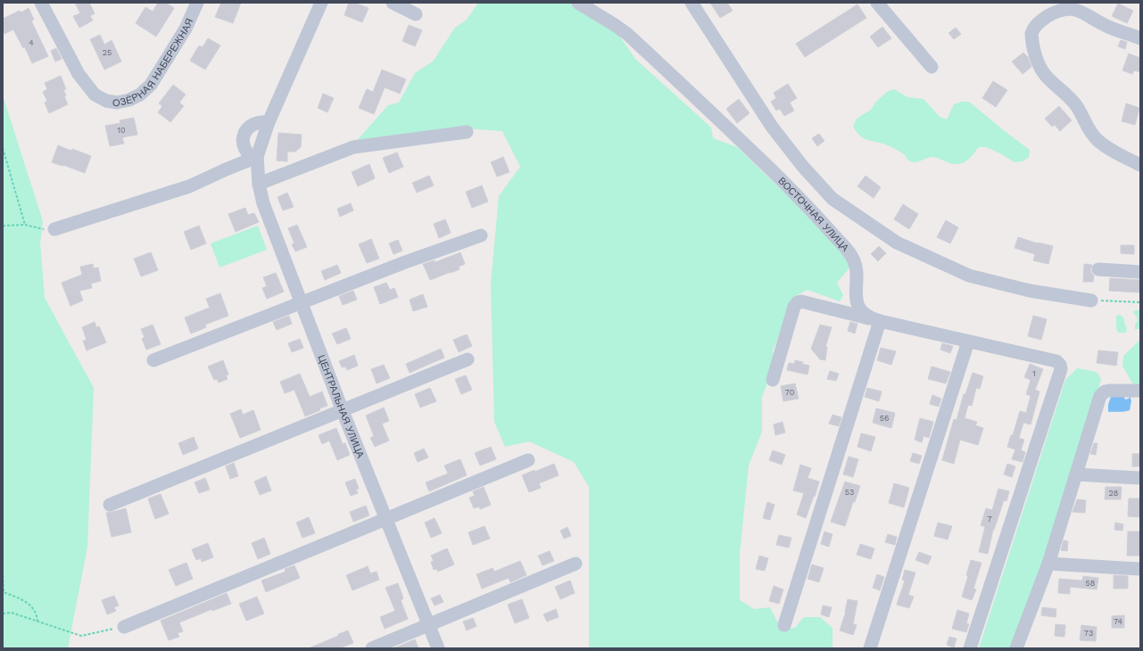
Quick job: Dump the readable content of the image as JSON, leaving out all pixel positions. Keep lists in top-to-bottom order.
{
  "streets": {
    "street": ["ОЗЁРНАЯ НАБЕРЕЖНАЯ", "ВОСТОЧНАЯ УЛИЦА", "ЦЕНТРАЛЬНАЯ УЛИЦА"]
  },
  "house_numbers": [
    "4",
    "25",
    "10",
    "1",
    "70",
    "56",
    "53",
    "28",
    "7",
    "58",
    "74",
    "73"
  ]
}
